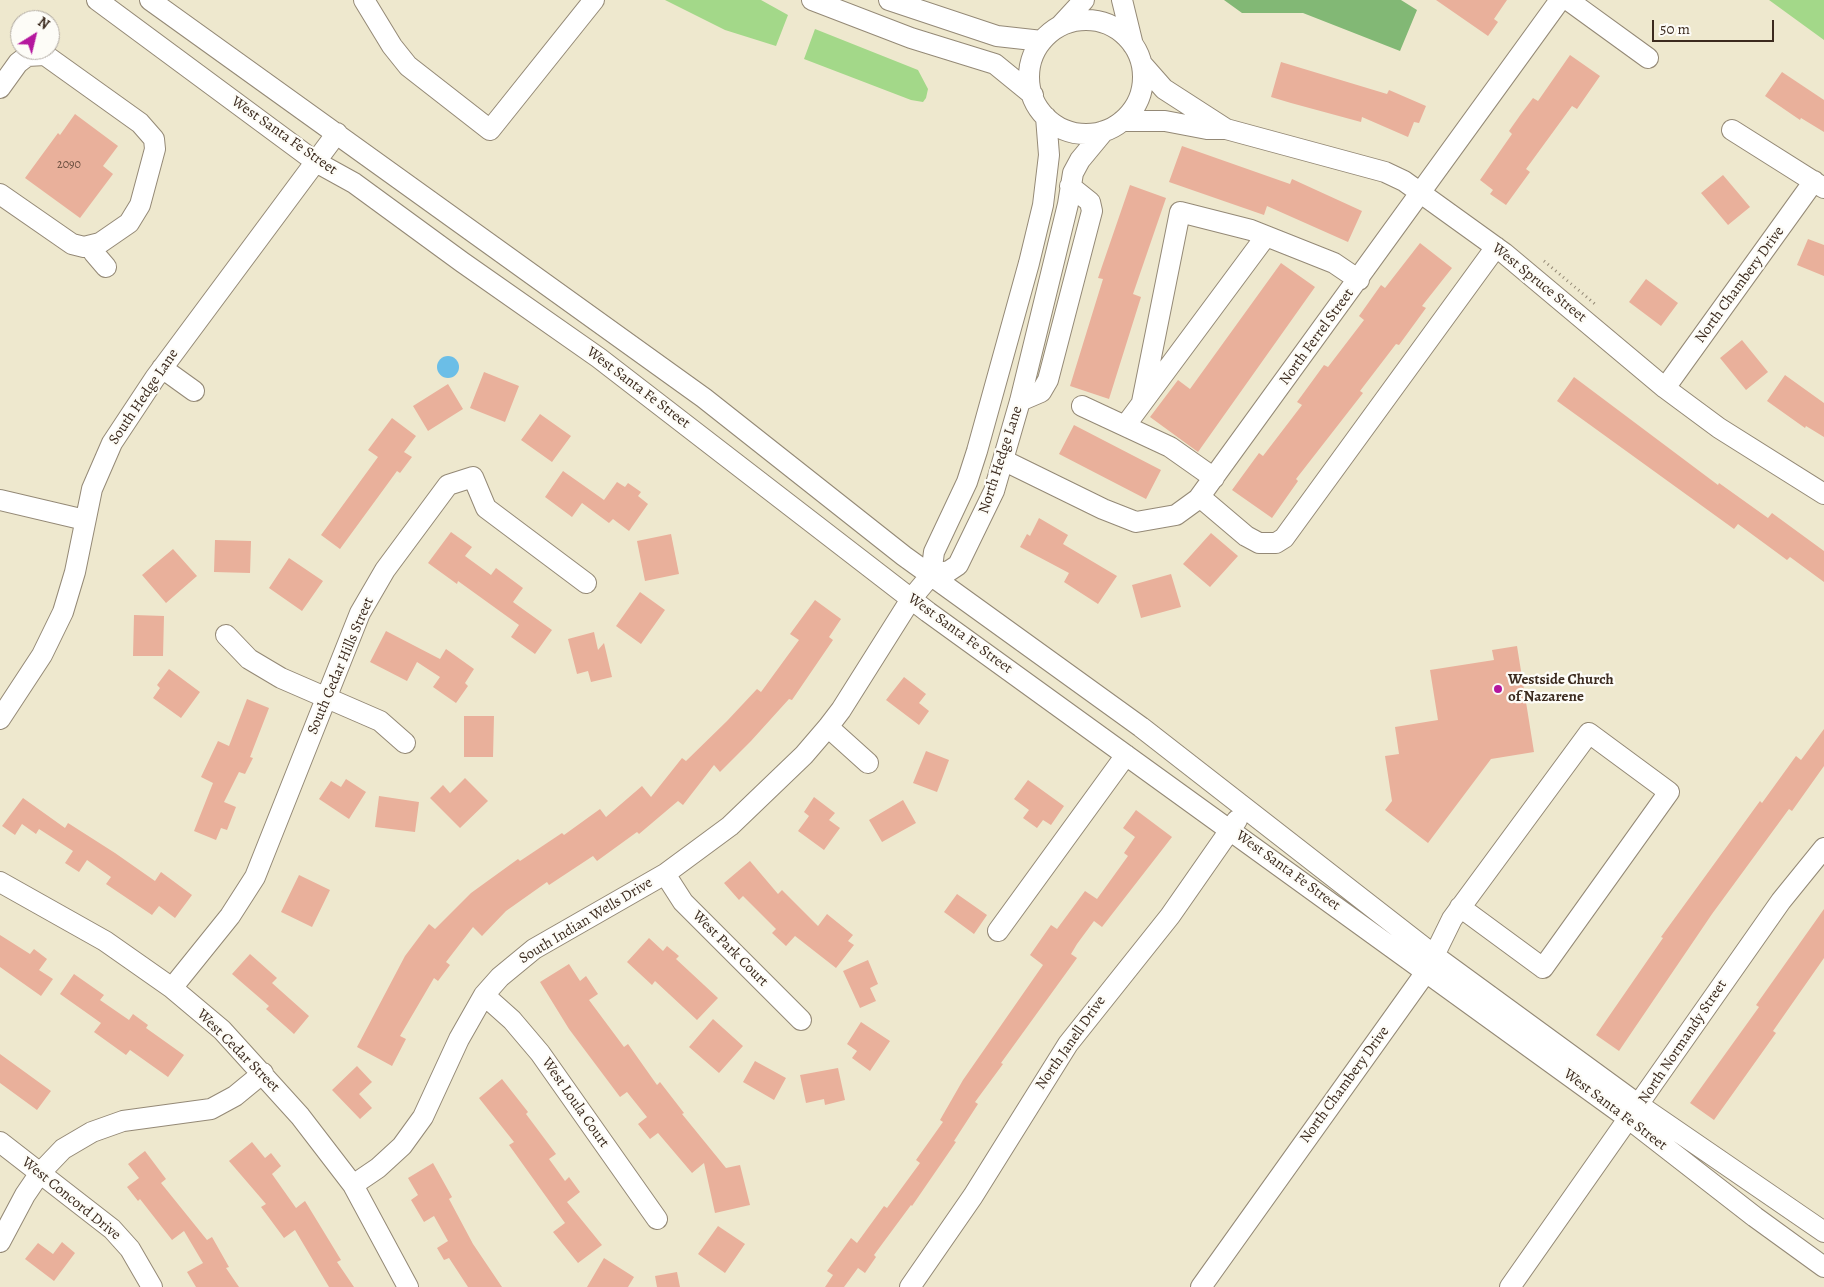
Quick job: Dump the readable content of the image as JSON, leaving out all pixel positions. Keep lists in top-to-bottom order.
{
  "streets": {
    "street": [
      "West Santa Fe Street",
      "West Spruce Street",
      "North Chambery Drive",
      "North Ferrel Street",
      "South Hedge Lane",
      "North Hedge Lane",
      "South Cedar Hills Street",
      "South Indian Wells Drive",
      "West Park Court",
      "North Normandy Street",
      "North Janell Drive",
      "West Cedar Street",
      "West Loula Court",
      "West Concord Drive"
    ]
  },
  "crossings": [
    ["West Santa Fe Street", "North Chambery Drive"],
    ["West Santa Fe Street", "South Hedge Lane"],
    ["West Santa Fe Street", "North Hedge Lane"],
    ["West Santa Fe Street", "South Indian Wells Drive"],
    ["West Santa Fe Street", "North Normandy Street"],
    ["West Santa Fe Street", "North Janell Drive"],
    ["West Spruce Street", "North Chambery Drive"],
    ["West Spruce Street", "North Ferrel Street"],
    ["West Spruce Street", "North Hedge Lane"],
    ["North Ferrel Street", "North Hedge Lane"],
    ["North Hedge Lane", "South Indian Wells Drive"],
    ["South Cedar Hills Street", "West Cedar Street"],
    ["South Indian Wells Drive", "West Park Court"],
    ["South Indian Wells Drive", "West Cedar Street"],
    ["South Indian Wells Drive", "West Loula Court"]
  ],
  "places": ["Westside Church of Nazarene"],
  "house_numbers": ["2090"],
  "scale_bar": "50 m",
  "north": "top right"
}
